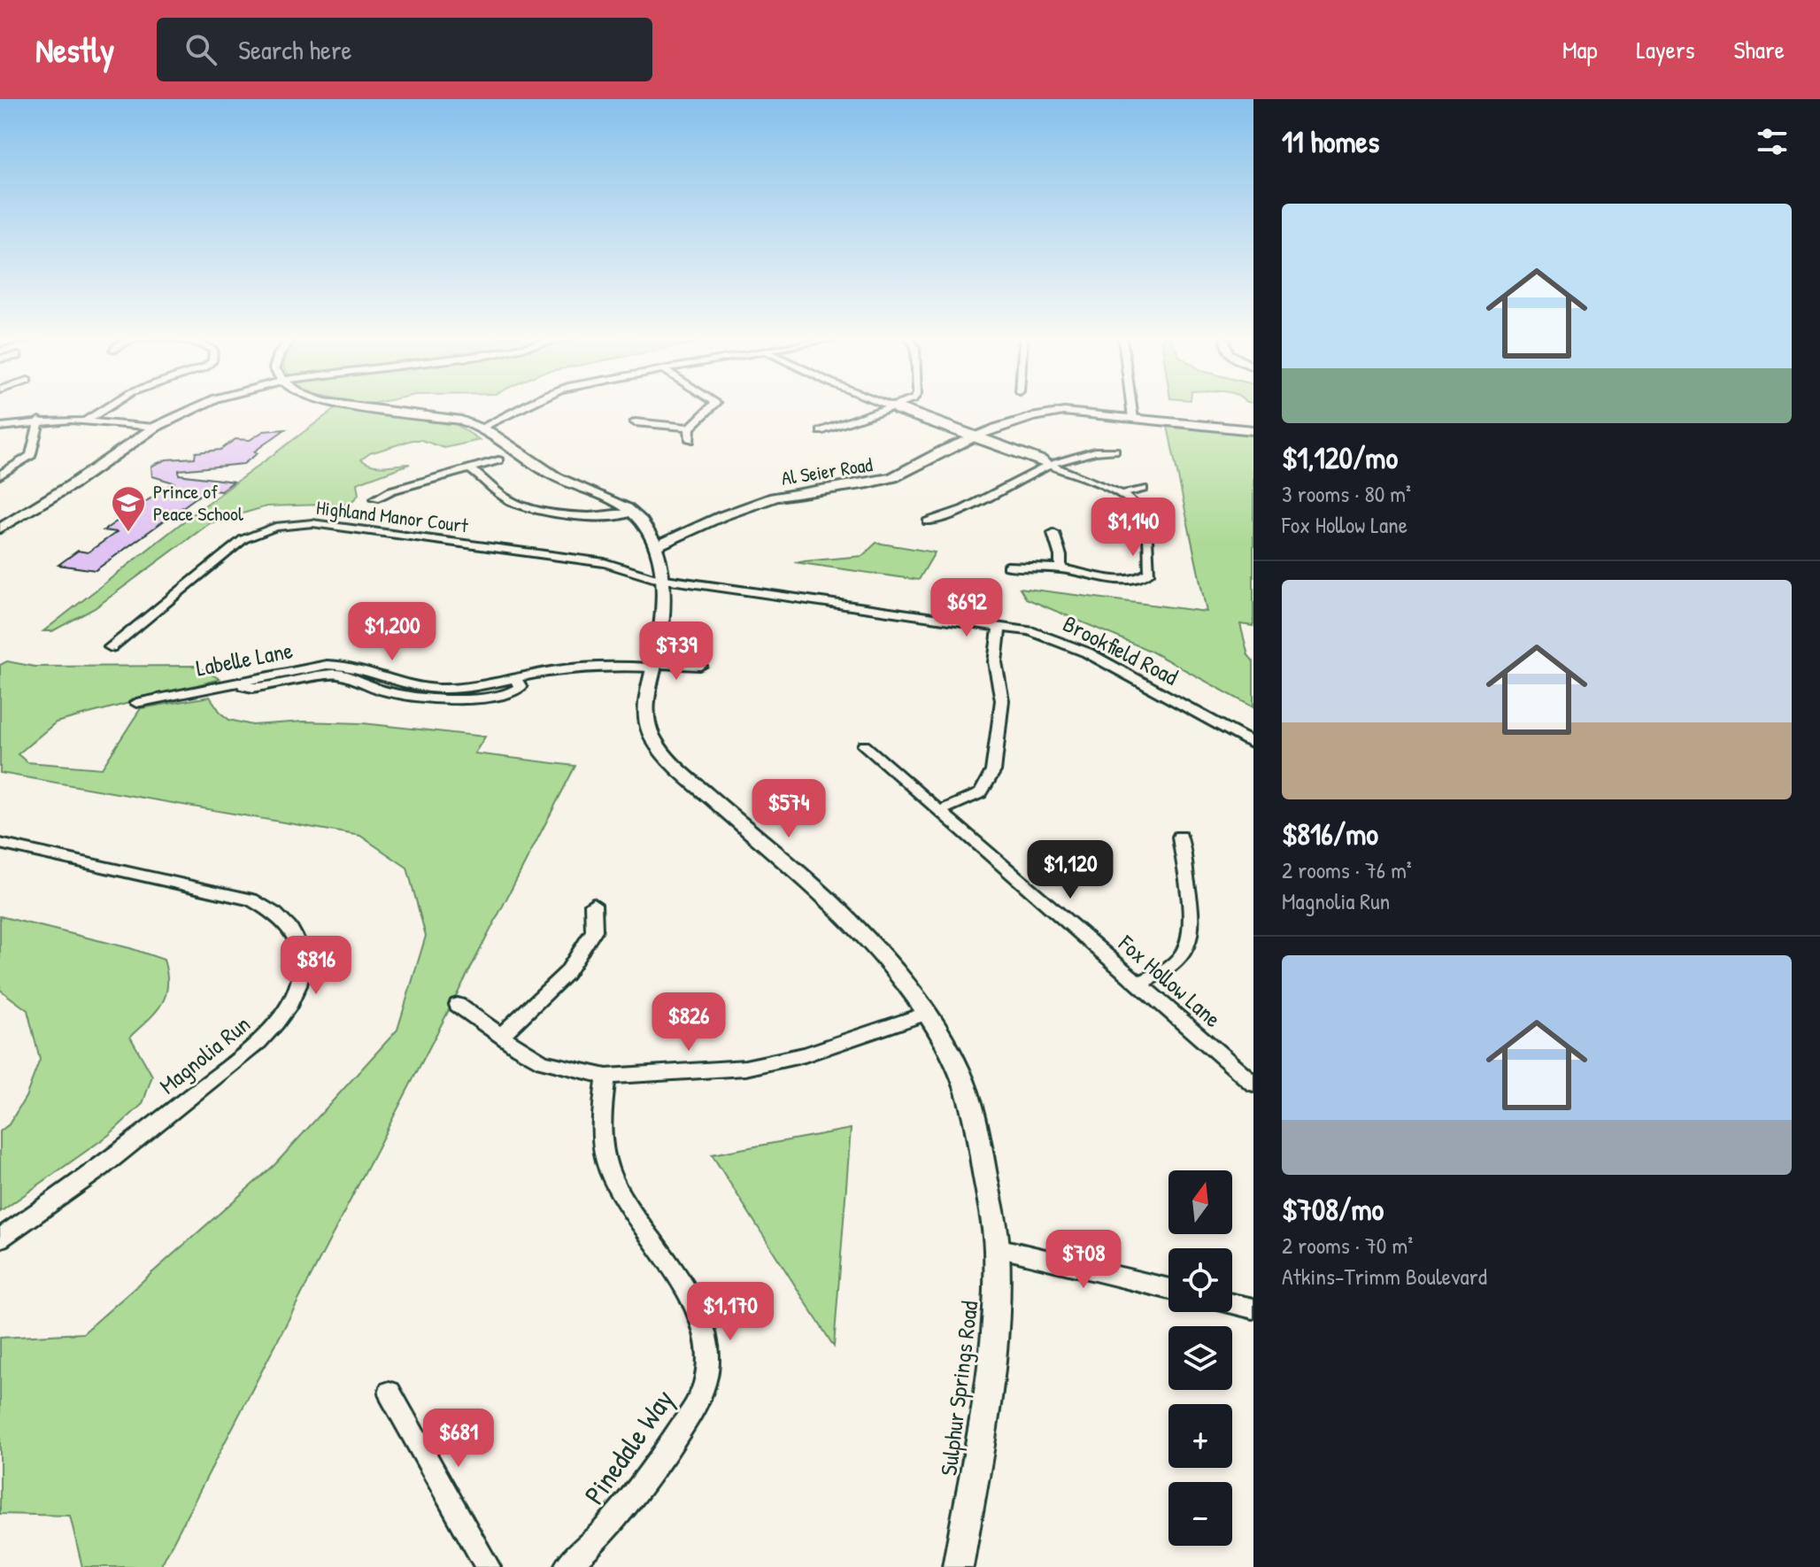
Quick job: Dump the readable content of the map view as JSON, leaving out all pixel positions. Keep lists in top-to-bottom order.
{
  "streets": {
    "street": [
      "Al Seier Road",
      "Highland Manor Court",
      "Brookfield Road",
      "Labelle Lane",
      "Fox Hollow Lane",
      "Magnolia Run",
      "Sulphur Springs Road",
      "Pinedale Way"
    ]
  },
  "crossings": [
    ["Al Seier Road", "Sulphur Springs Road"],
    ["Highland Manor Court", "Brookfield Road"],
    ["Highland Manor Court", "Sulphur Springs Road"],
    ["Brookfield Road", "Sulphur Springs Road"],
    ["Labelle Lane", "Sulphur Springs Road"]
  ],
  "places": {
    "school or university": ["Prince of Peace School"]
  },
  "north": "top",
  "page": {
    "header": "Nestly",
    "search": "Search here",
    "nav": ["Map", "Layers", "Share"],
    "heading": "11 homes",
    "list": [
      {
        "name": "$1,120/mo",
        "note": "3 rooms · 80 m² · Fox Hollow Lane"
      },
      {
        "name": "$816/mo",
        "note": "2 rooms · 76 m² · Magnolia Run"
      },
      {
        "name": "$708/mo",
        "note": "2 rooms · 70 m² · Atkins-Trimm Boulevard"
      }
    ],
    "price": [
      "$1,140",
      "$692",
      "$1,200",
      "$739",
      "$574",
      "$1,120",
      "$816",
      "$826",
      "$708",
      "$1,170",
      "$681"
    ],
    "map_buttons": ["+", "−"]
  }
}
